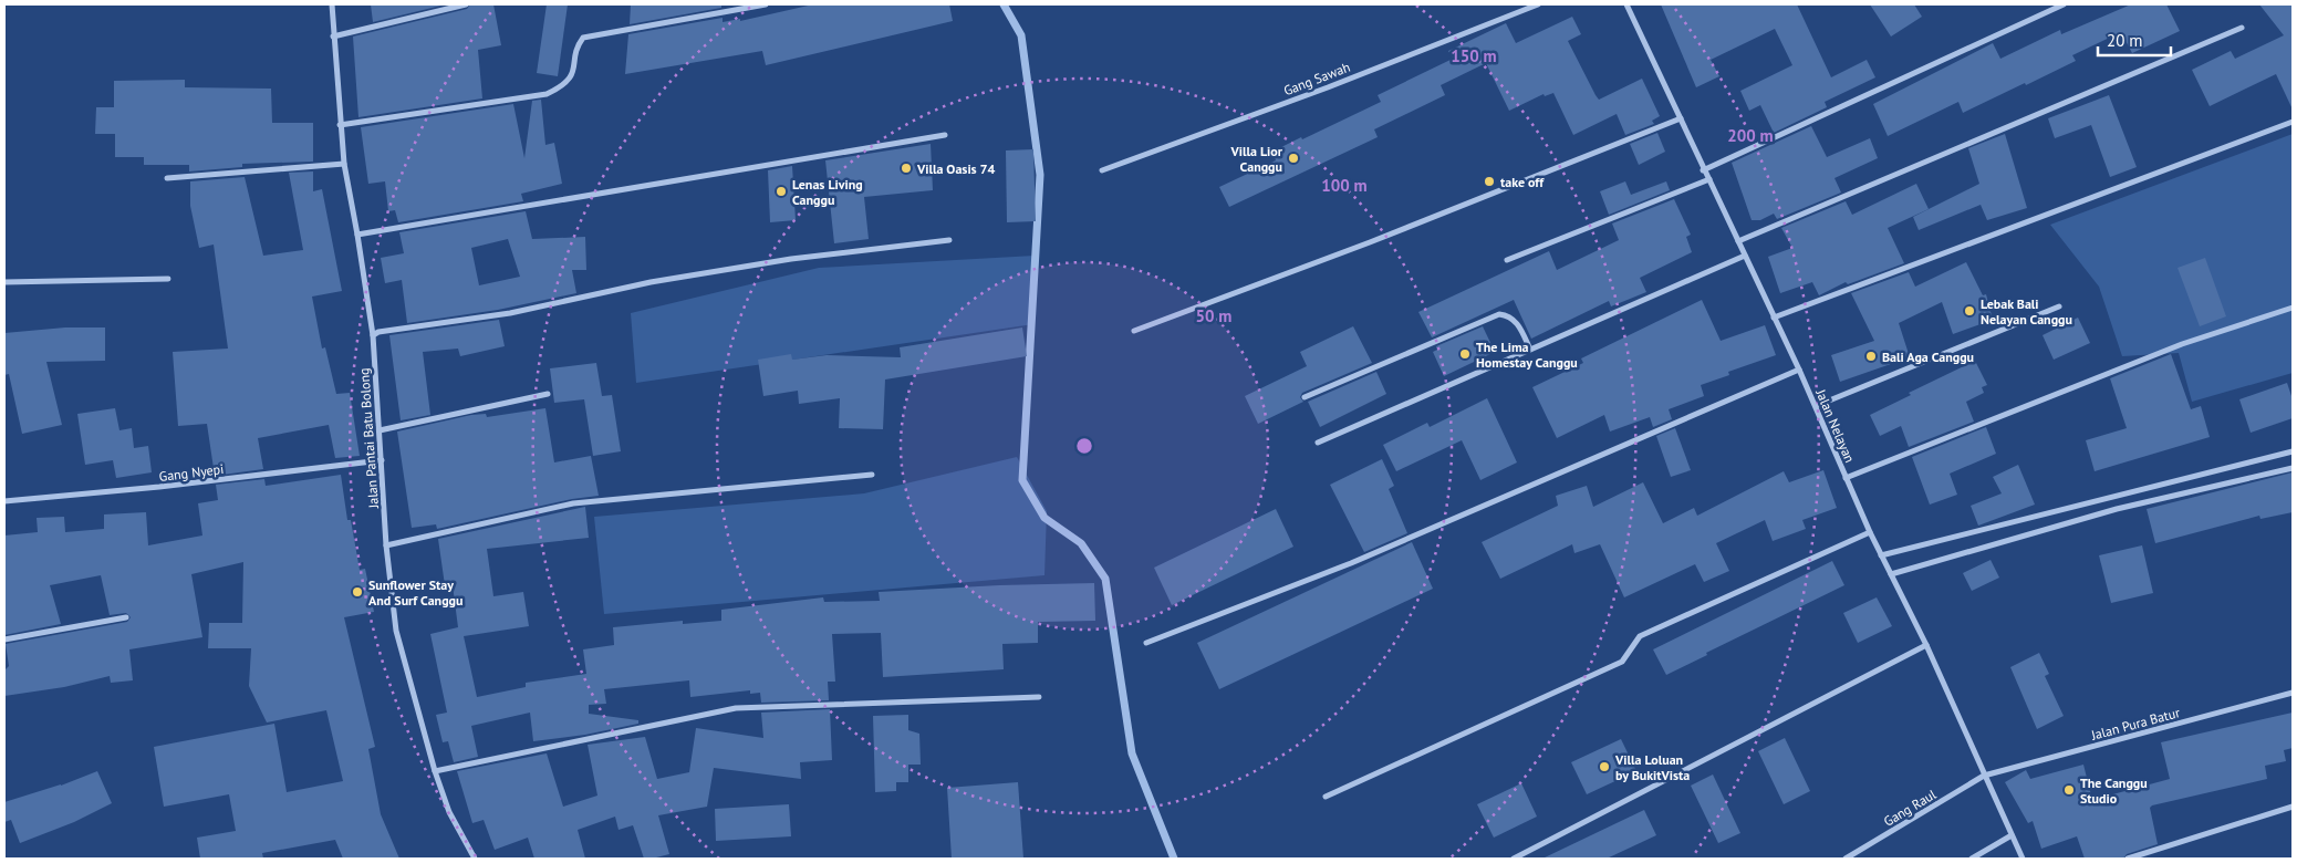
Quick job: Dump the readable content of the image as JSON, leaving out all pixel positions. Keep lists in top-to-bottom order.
{
  "streets": {
    "street": [
      "Gang Sawah",
      "Jalan Nelayan",
      "Jalan Pantai Batu Bolong",
      "Gang Nyepi",
      "Jalan Pura Batur",
      "Gang Raul"
    ]
  },
  "crossings": [
    ["Jalan Nelayan", "Jalan Pura Batur"],
    ["Jalan Nelayan", "Gang Raul"],
    ["Jalan Pantai Batu Bolong", "Gang Nyepi"],
    ["Jalan Pura Batur", "Gang Raul"]
  ],
  "places": [
    "Villa Lior Canggu",
    "Villa Oasis 74",
    "take off",
    "Lenas Living Canggu",
    "Lebak Bali Nelayan Canggu",
    "The Lima Homestay Canggu",
    "Bali Aga Canggu",
    "Sunflower Stay And Surf Canggu",
    "Villa Loluan by BukitVista",
    "The Canggu Studio"
  ],
  "scale_bar": "20 m",
  "rings": [
    "150 m",
    "200 m",
    "100 m",
    "50 m"
  ]
}
